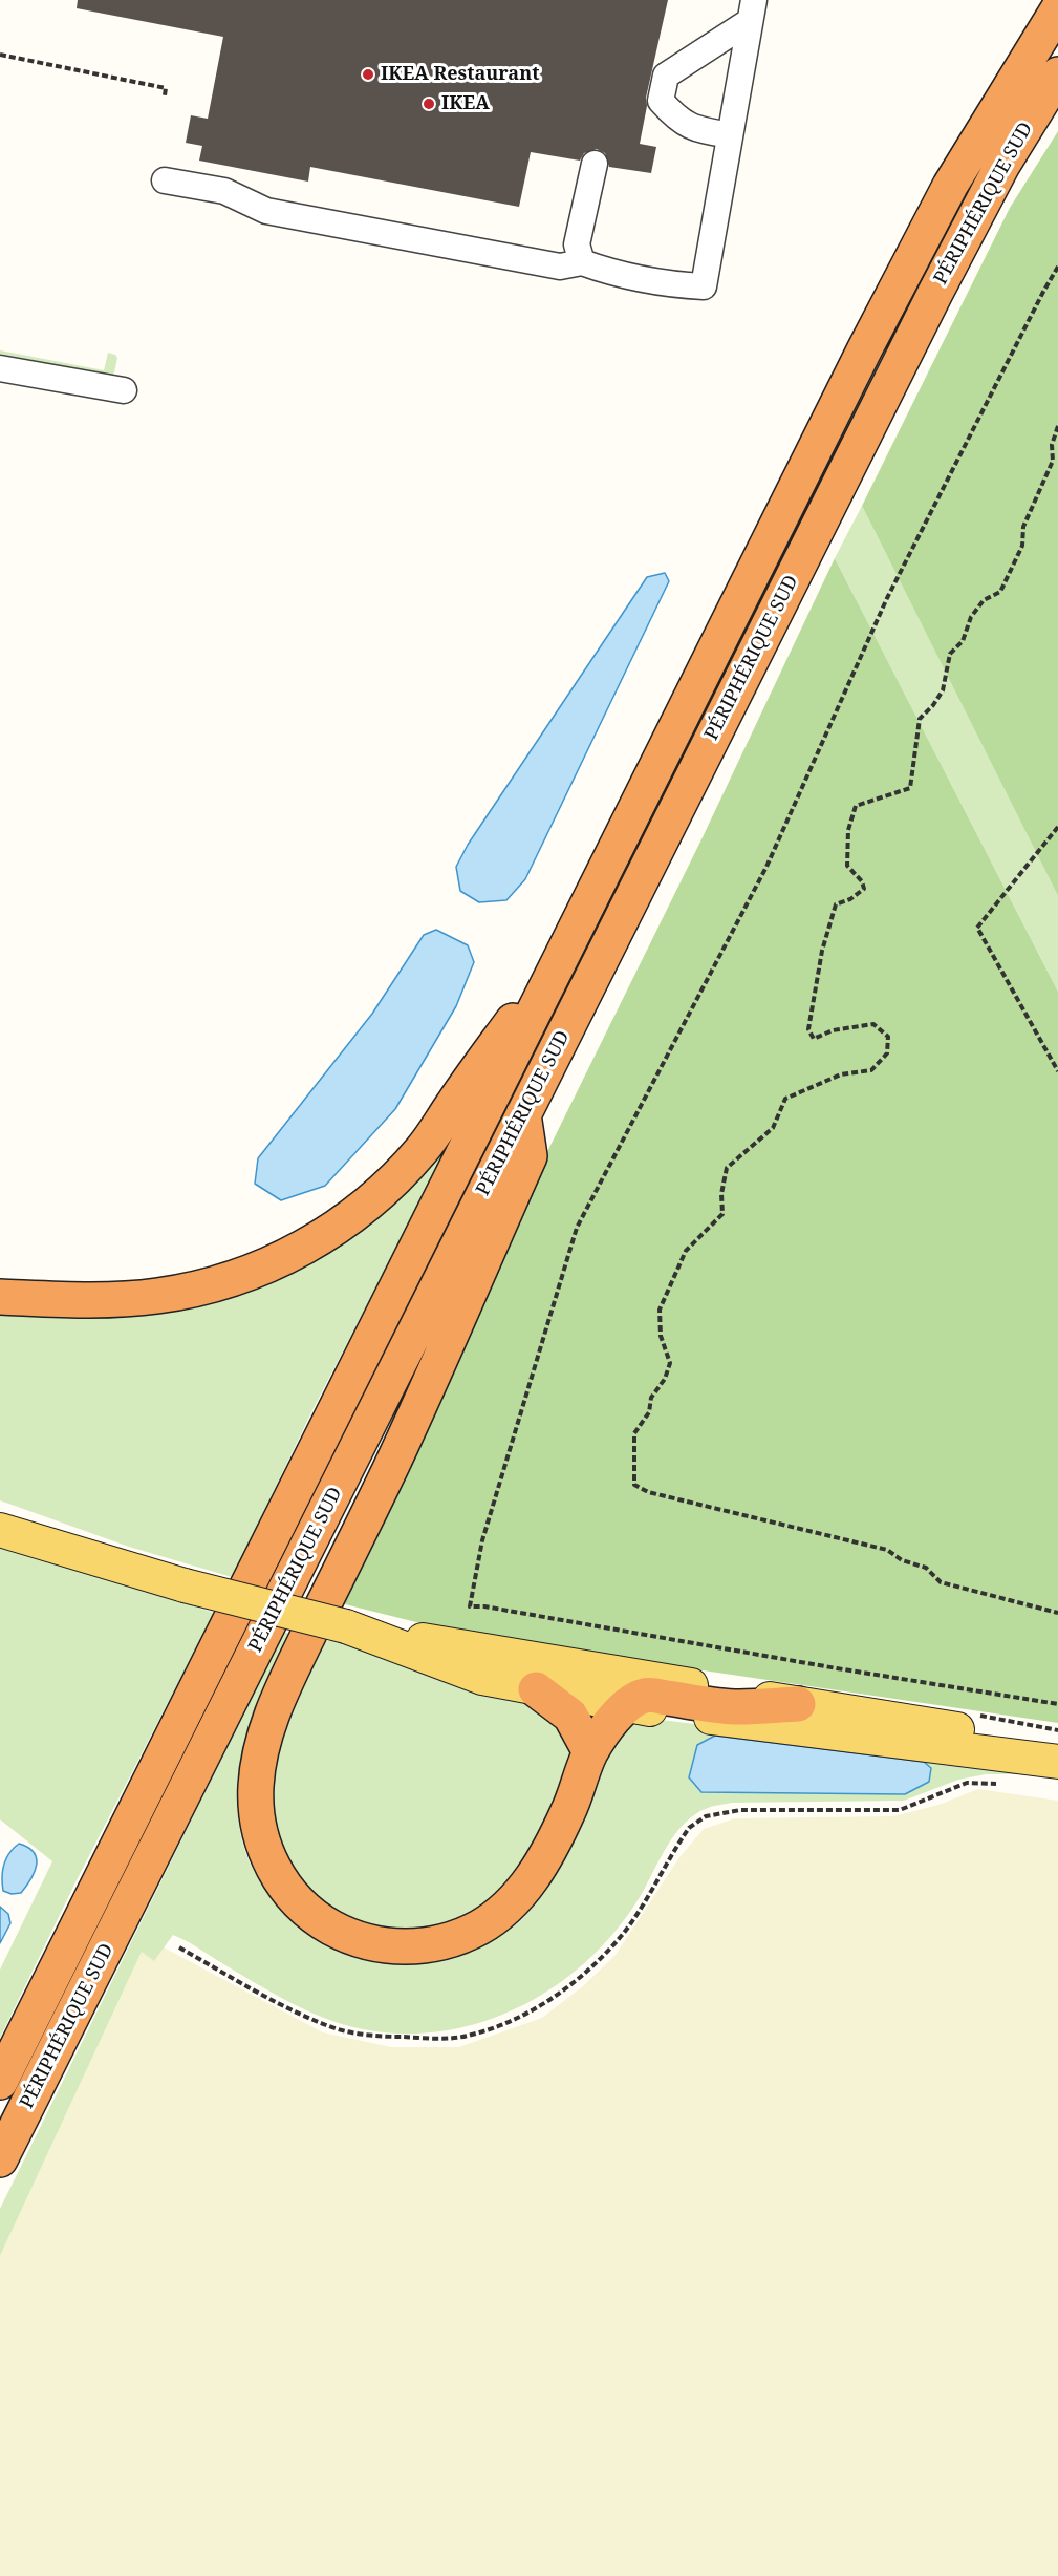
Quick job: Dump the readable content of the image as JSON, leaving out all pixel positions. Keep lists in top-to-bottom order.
{
  "streets": {
    "highway": ["PÉRIPHÉRIQUE SUD"]
  },
  "places": ["IKEA Restaurant", "IKEA"]
}
